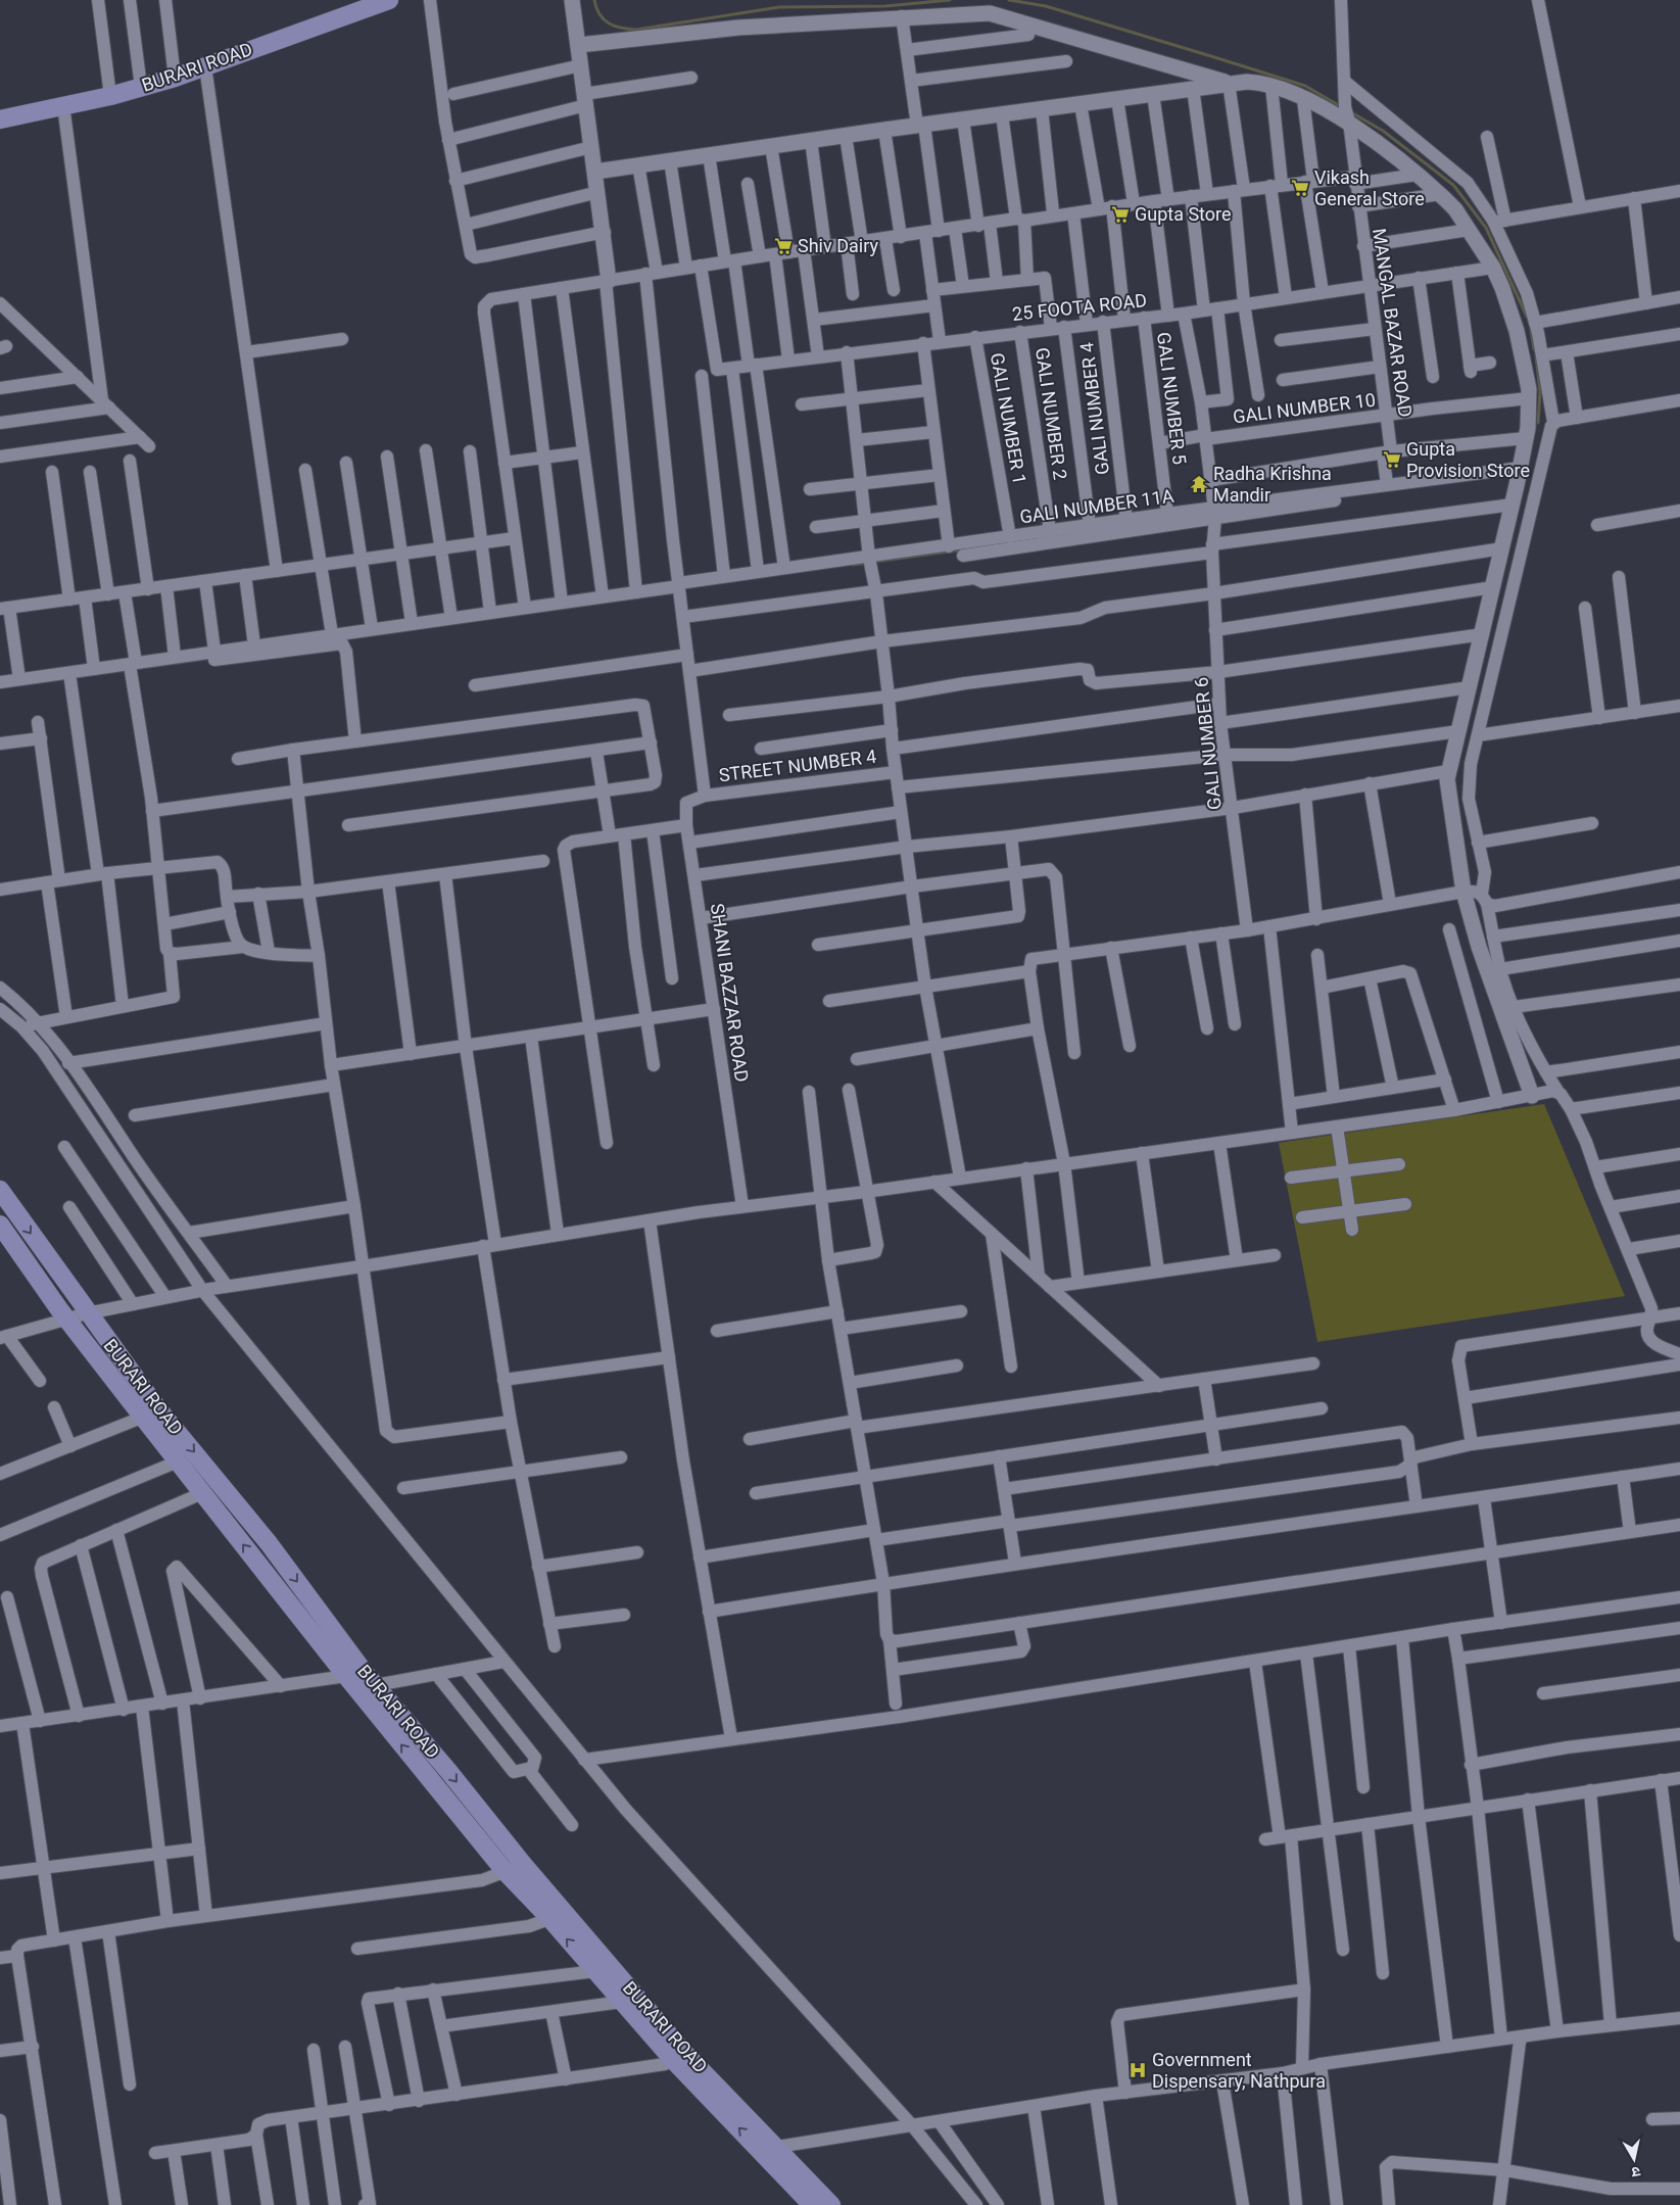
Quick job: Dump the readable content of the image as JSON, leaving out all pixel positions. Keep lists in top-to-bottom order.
{
  "streets": {
    "main road": ["BURARI ROAD"],
    "street": [
      "25 FOOTA ROAD",
      "MANGAL BAZAR ROAD",
      "GALI NUMBER 5",
      "GALI NUMBER 4",
      "GALI NUMBER 10",
      "GALI NUMBER 2",
      "GALI NUMBER 1",
      "GALI NUMBER 11A",
      "GALI NUMBER 6",
      "STREET NUMBER 4",
      "SHANI BAZZAR ROAD"
    ]
  },
  "crossings": [
    ["25 FOOTA ROAD", "MANGAL BAZAR ROAD"],
    ["25 FOOTA ROAD", "GALI NUMBER 5"],
    ["25 FOOTA ROAD", "GALI NUMBER 4"],
    ["25 FOOTA ROAD", "GALI NUMBER 2"],
    ["25 FOOTA ROAD", "GALI NUMBER 1"],
    ["25 FOOTA ROAD", "GALI NUMBER 6"],
    ["MANGAL BAZAR ROAD", "GALI NUMBER 10"],
    ["MANGAL BAZAR ROAD", "GALI NUMBER 11A"],
    ["GALI NUMBER 5", "GALI NUMBER 10"],
    ["GALI NUMBER 5", "GALI NUMBER 11A"],
    ["GALI NUMBER 4", "GALI NUMBER 11A"],
    ["GALI NUMBER 10", "GALI NUMBER 6"],
    ["GALI NUMBER 2", "GALI NUMBER 11A"],
    ["GALI NUMBER 1", "GALI NUMBER 11A"],
    ["GALI NUMBER 11A", "GALI NUMBER 6"],
    ["STREET NUMBER 4", "SHANI BAZZAR ROAD"]
  ],
  "places": {
    "supermarket": [
      "Vikash General Store",
      "Gupta Store",
      "Shiv Dairy",
      "Gupta Provision Store"
    ],
    "temple": ["Radha Krishna Mandir"],
    "hospital": ["Government Dispensary, Nathpura"]
  },
  "north": "bottom"
}
